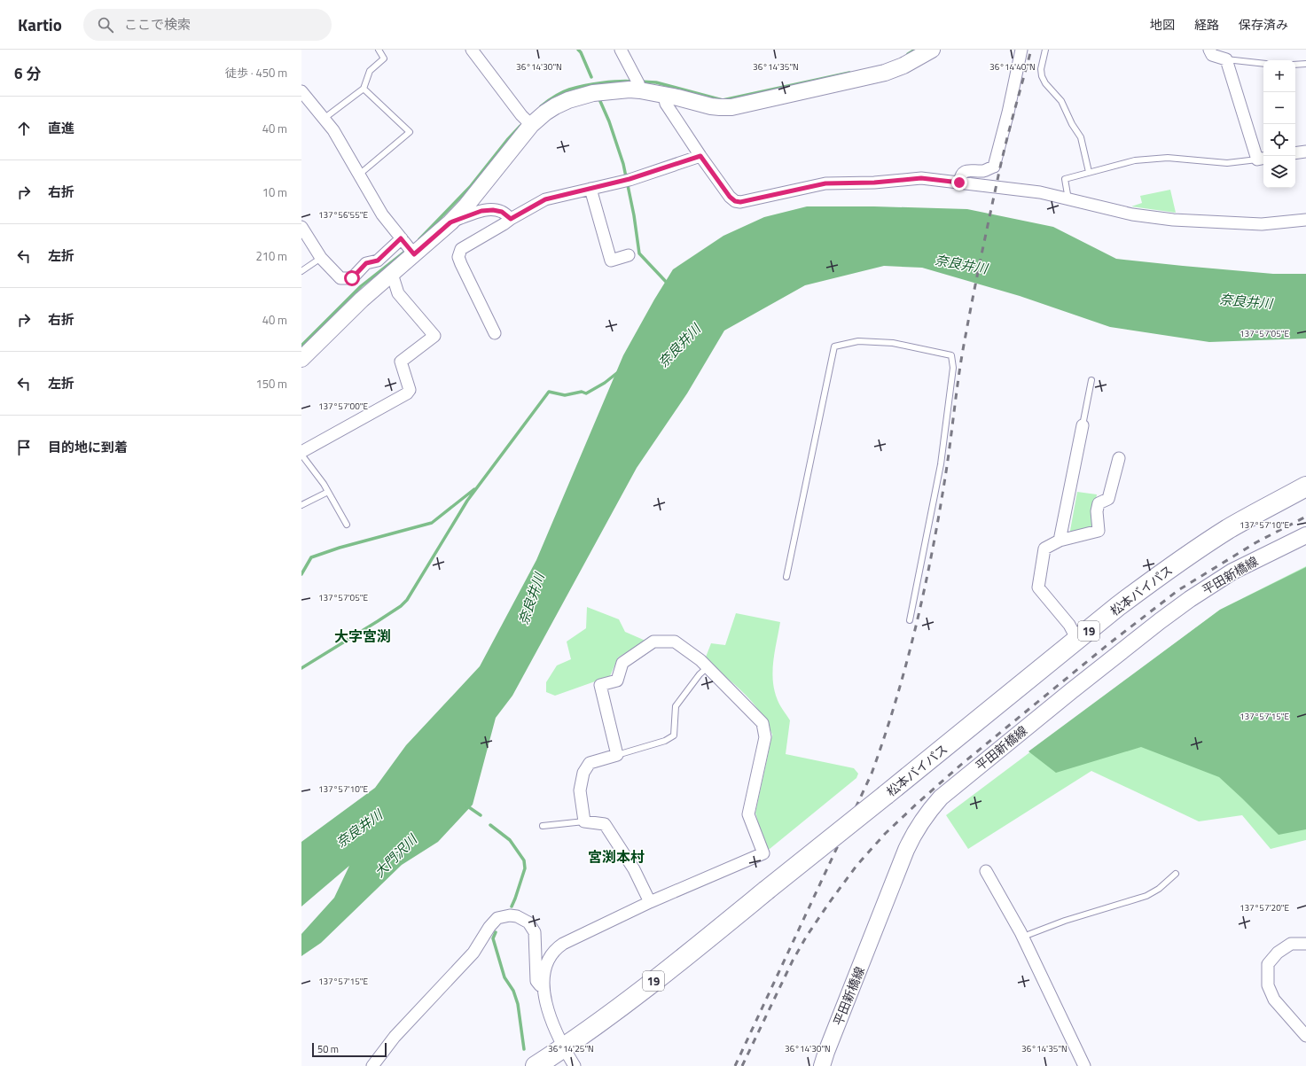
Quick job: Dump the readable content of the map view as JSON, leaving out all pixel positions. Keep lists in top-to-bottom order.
{
  "streets": {
    "highway": ["松本バイパス", "19"],
    "street": ["平田新橋線"]
  },
  "districts": ["大字宮渕", "宮渕本村"],
  "water": ["奈良井川", "大門沢川"],
  "scale_bar": "50 m",
  "page": {
    "header": "Kartio",
    "search": "ここで検索",
    "nav": ["地図", "経路", "保存済み"],
    "heading": ["6 分", "徒歩 · 450 m"],
    "map_buttons": ["+", "−"],
    "list": [
      ["直進", "40 m"],
      ["右折", "10 m"],
      ["左折", "210 m"],
      ["右折", "40 m"],
      ["左折", "150 m"],
      "目的地に到着"
    ],
    "scale": "50 m"
  },
  "coordinates": [
    "36°14'30\"N",
    "36°14'35\"N",
    "36°14'40\"N",
    "137°56'55\"E",
    "137°57'05\"E",
    "137°57'00\"E",
    "137°57'10\"E",
    "137°57'15\"E",
    "137°57'20\"E",
    "36°14'25\"N"
  ]
}
